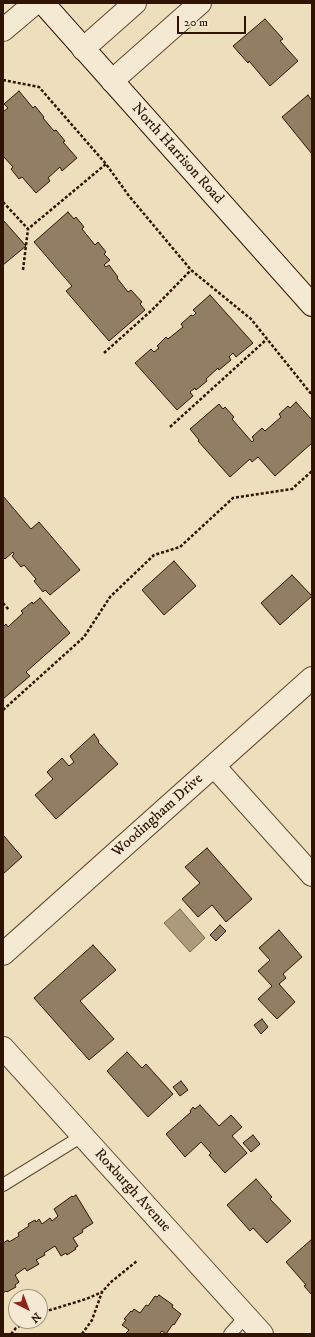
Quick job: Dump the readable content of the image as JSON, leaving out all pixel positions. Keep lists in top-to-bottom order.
{
  "streets": {
    "street": ["North Harrison Road", "Woodingham Drive", "Roxburgh Avenue"]
  },
  "scale_bar": "20 m",
  "north": "bottom right"
}
